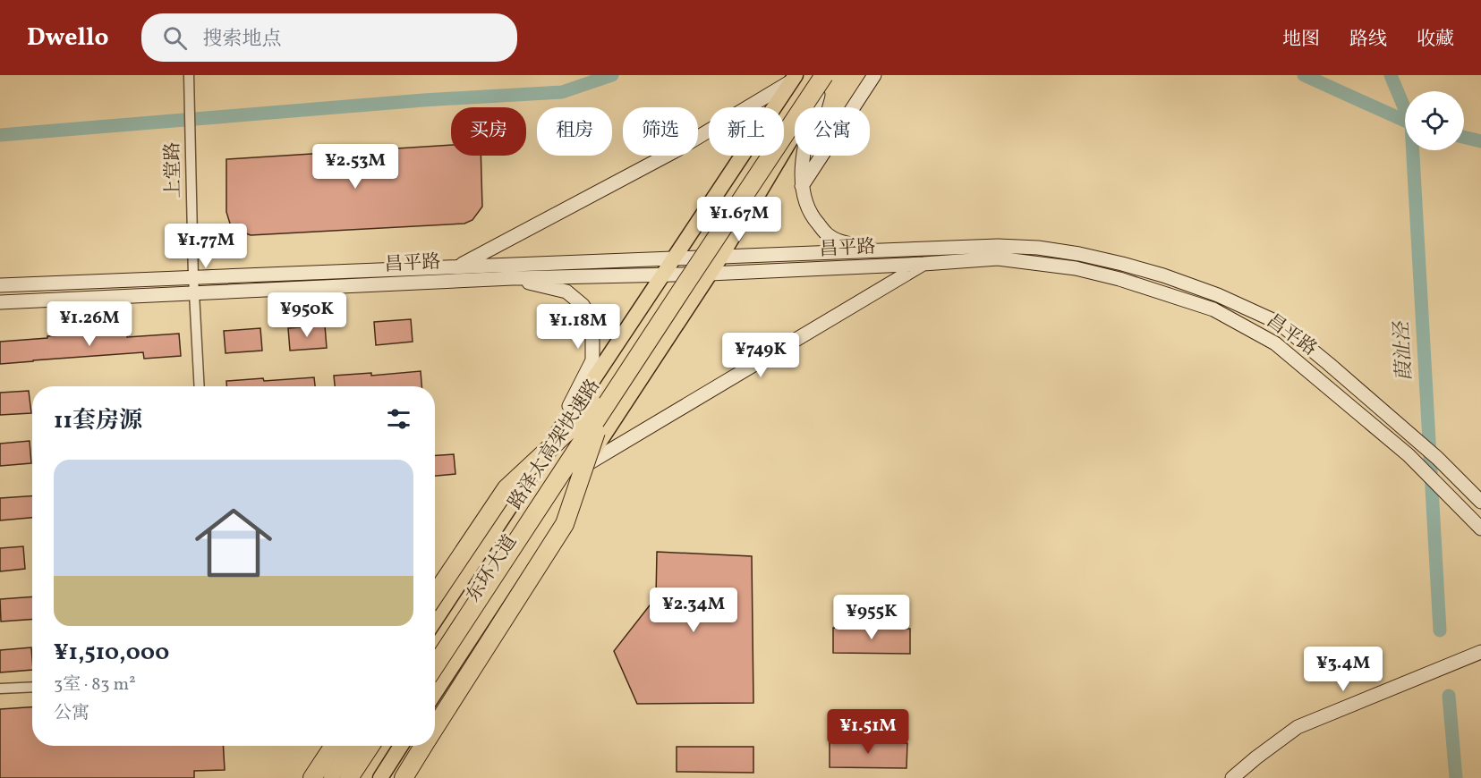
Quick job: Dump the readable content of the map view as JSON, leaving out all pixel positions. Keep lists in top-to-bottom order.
{
  "streets": {
    "highway": ["路泽太高架快速路"],
    "main road": ["昌平路", "东环大道"],
    "street": ["上堂路"]
  },
  "crossings": [
    ["上堂路", "昌平路"],
    ["昌平路", "东环大道"]
  ],
  "water": ["葭沚泾"],
  "page": {
    "header": "Dwello",
    "search": "搜索地点",
    "nav": ["地图", "路线", "收藏"],
    "chip": [
      "买房",
      "租房",
      "筛选",
      "新上",
      "公寓"
    ],
    "price": [
      "¥2.53M",
      "¥1.67M",
      "¥1.77M",
      "¥950K",
      "¥1.26M",
      "¥1.18M",
      "¥749K",
      "¥2.34M",
      "¥955K",
      "¥3.4M",
      "¥1.51M"
    ],
    "heading": "11套房源",
    "list": [
      {
        "name": "¥1,510,000",
        "note": "3室 · 83 m² · 公寓"
      }
    ]
  }
}
